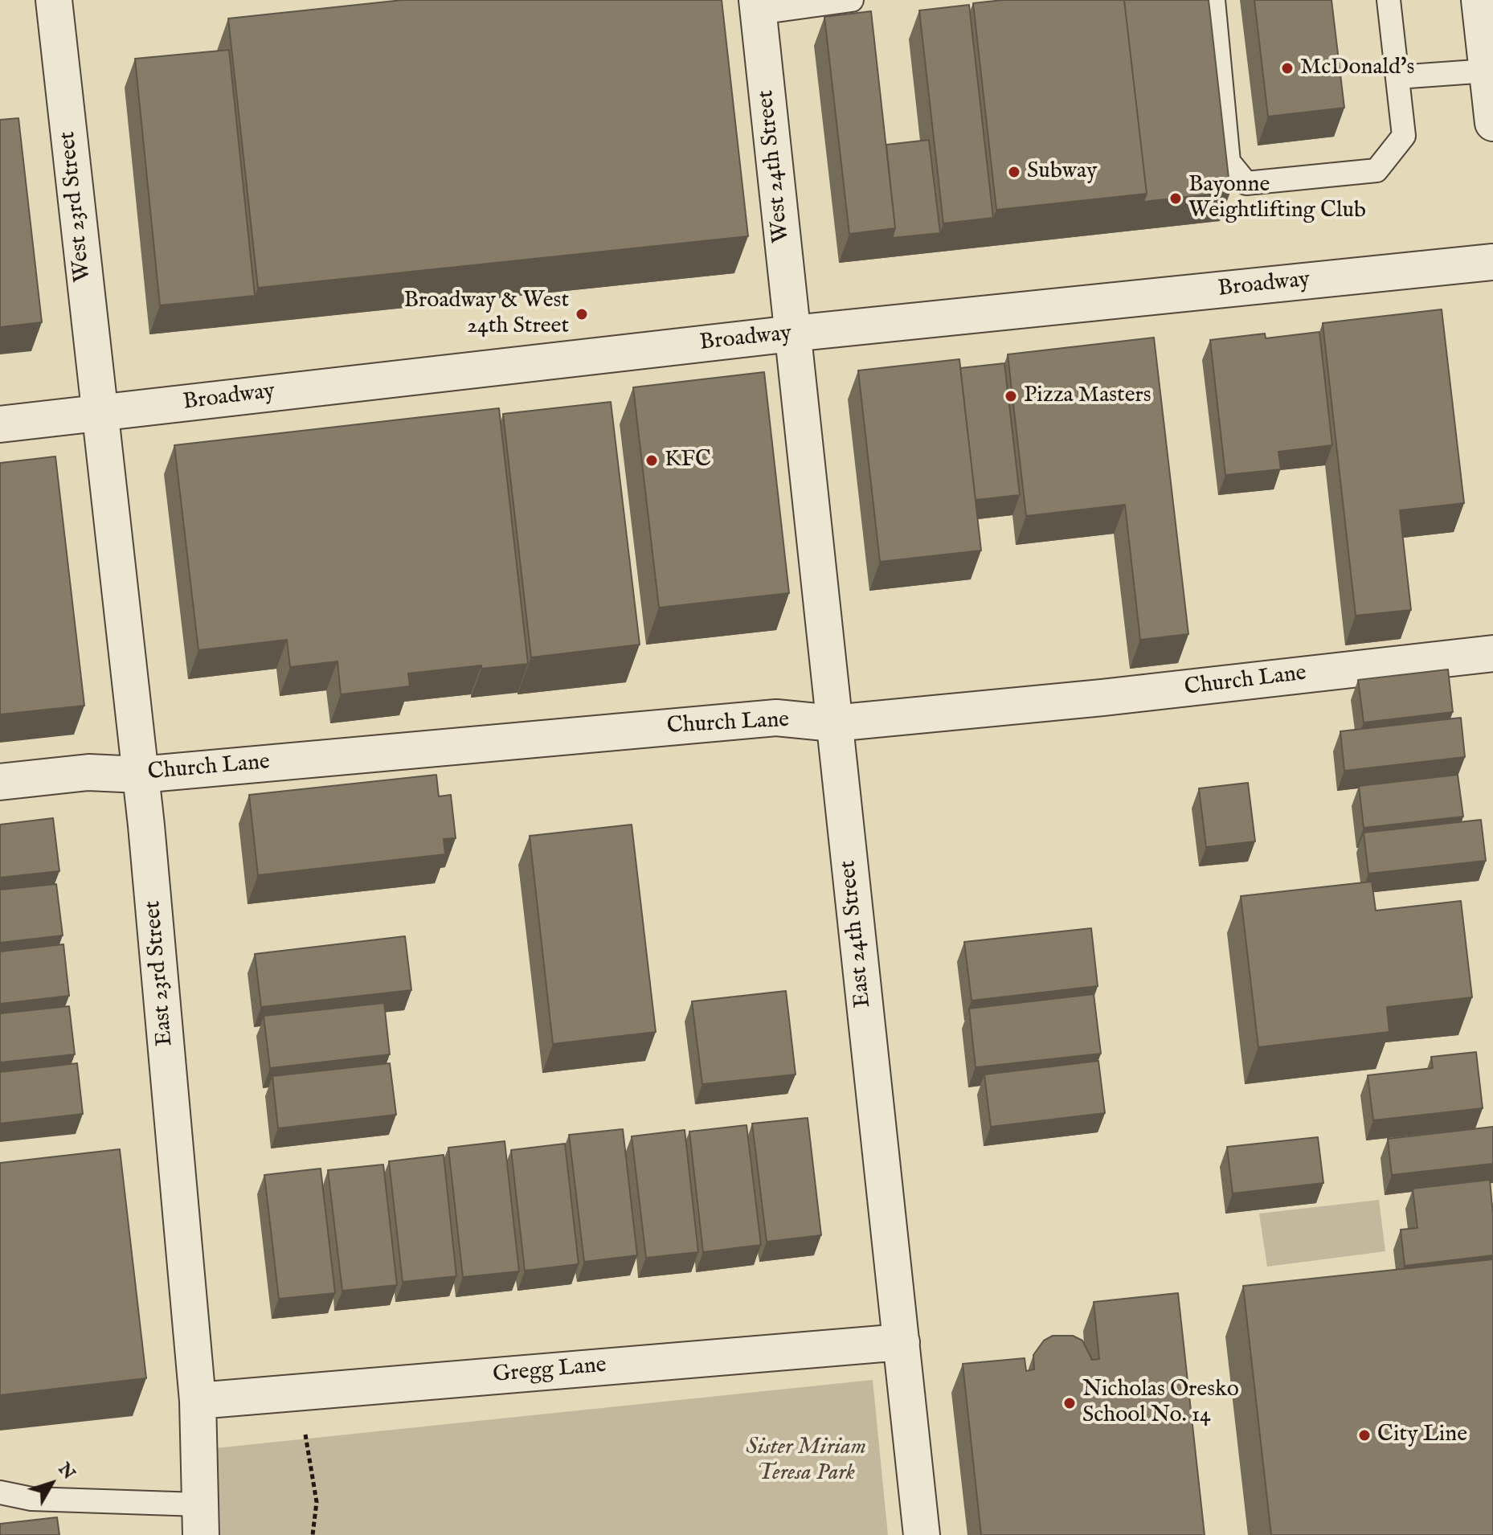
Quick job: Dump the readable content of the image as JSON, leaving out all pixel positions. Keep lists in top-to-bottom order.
{
  "streets": {
    "street": [
      "West 24th Street",
      "West 23rd Street",
      "Broadway",
      "Church Lane",
      "East 24th Street",
      "East 23rd Street",
      "Gregg Lane"
    ]
  },
  "crossings": [
    ["West 24th Street", "Broadway"],
    ["West 24th Street", "East 24th Street"],
    ["West 23rd Street", "Broadway"],
    ["West 23rd Street", "East 23rd Street"],
    ["Broadway", "East 24th Street"],
    ["Broadway", "East 23rd Street"],
    ["Church Lane", "East 24th Street"],
    ["Church Lane", "East 23rd Street"],
    ["East 24th Street", "Gregg Lane"],
    ["East 23rd Street", "Gregg Lane"]
  ],
  "parks": ["Sister Miriam Teresa Park"],
  "places": [
    "McDonald's",
    "Subway",
    "Bayonne Weightlifting Club",
    "Broadway & West 24th Street",
    "Pizza Masters",
    "KFC",
    "Nicholas Oresko School No. 14",
    "City Line"
  ],
  "north": "top right"
}
